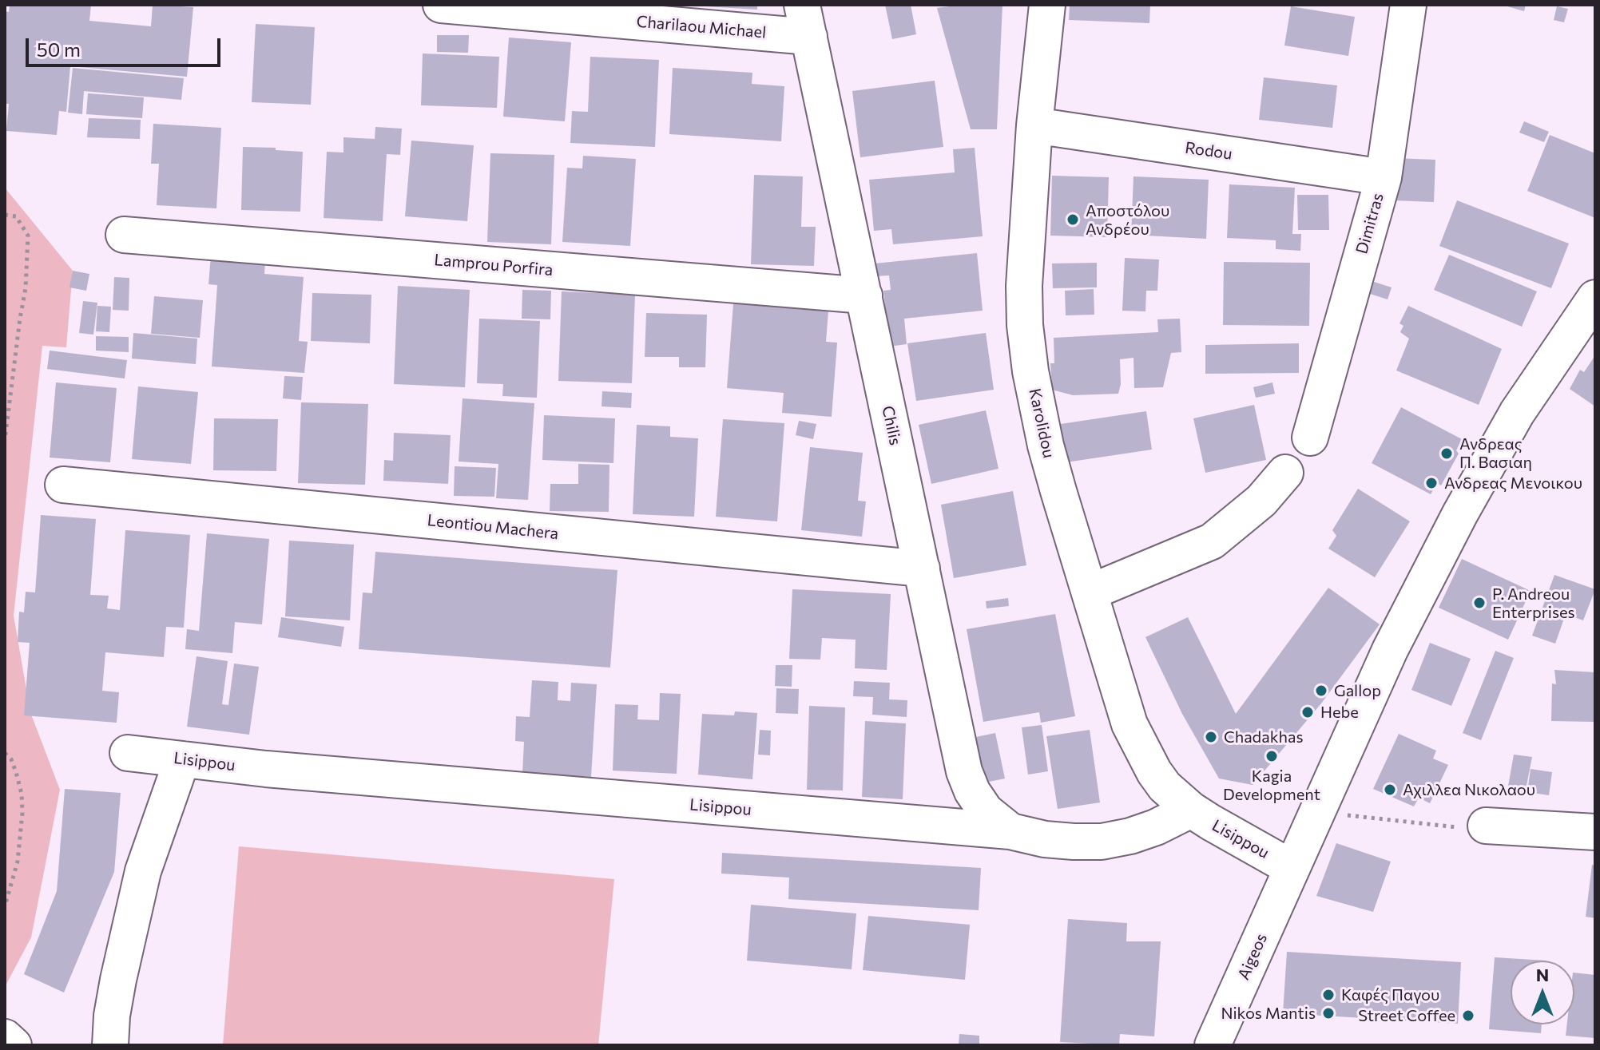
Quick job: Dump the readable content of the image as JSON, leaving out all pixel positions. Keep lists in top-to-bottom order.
{
  "streets": {
    "street": [
      "Charilaou Michael",
      "Rodou",
      "Dimitras",
      "Lamprou Porfira",
      "Karolidou",
      "Chilis",
      "Leontiou Machera",
      "Lisippou",
      "Aigeos"
    ]
  },
  "crossings": [
    ["Charilaou Michael", "Chilis"],
    ["Rodou", "Dimitras"],
    ["Rodou", "Karolidou"],
    ["Lamprou Porfira", "Chilis"],
    ["Karolidou", "Lisippou"],
    ["Chilis", "Leontiou Machera"],
    ["Chilis", "Lisippou"],
    ["Lisippou", "Aigeos"]
  ],
  "places": [
    "Αποστόλου Ανδρέου",
    "Ανδρεας Π. Βασιαη",
    "Ανδρεας Μενοικου",
    "P. Andreou Enterprises",
    "Gallop",
    "Hebe",
    "Chadakhas",
    "Kagia Development",
    "Αχιλλεα Νικολαου",
    "Καφές Παγου",
    "Nikos Mantis",
    "Street Coffee"
  ],
  "scale_bar": "50 m",
  "north": "top"
}
